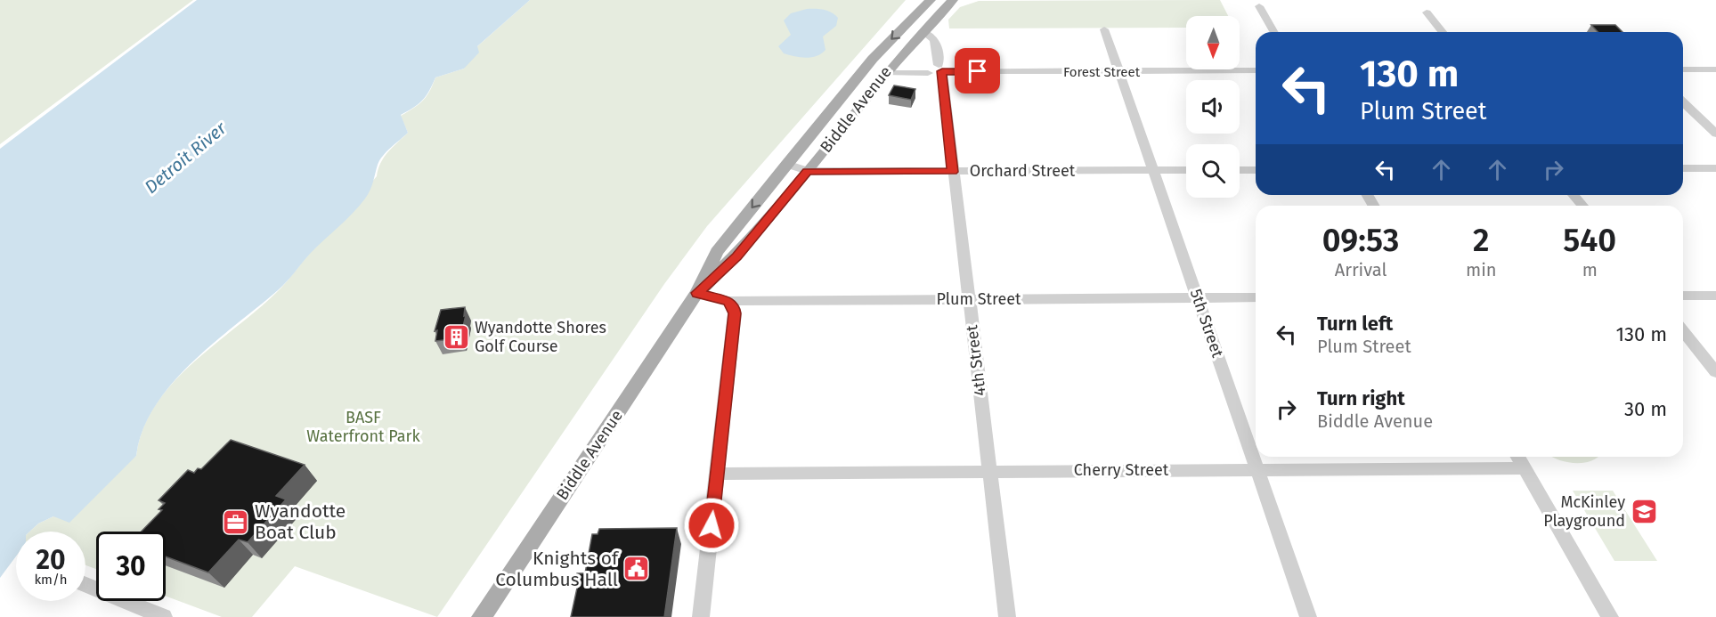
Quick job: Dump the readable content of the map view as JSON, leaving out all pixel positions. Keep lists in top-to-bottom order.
{
  "streets": {
    "main road": ["Biddle Avenue"],
    "street": [
      "Forest Street",
      "Orchard Street",
      "Plum Street",
      "5th Street",
      "4th Street",
      "Cherry Street"
    ]
  },
  "crossings": [
    ["Forest Street", "Biddle Avenue"],
    ["Forest Street", "5th Street"],
    ["Forest Street", "4th Street"],
    ["Biddle Avenue", "Orchard Street"],
    ["Biddle Avenue", "Plum Street"],
    ["Biddle Avenue", "4th Street"],
    ["Orchard Street", "5th Street"],
    ["Orchard Street", "4th Street"],
    ["Plum Street", "5th Street"],
    ["Plum Street", "4th Street"],
    ["5th Street", "Cherry Street"],
    ["4th Street", "Cherry Street"]
  ],
  "water": ["Detroit River"],
  "parks": ["BASF Waterfront Park"],
  "places": {
    "building": ["Wyandotte Shores Golf Course"],
    "school or university": ["McKinley Playground"],
    "office": ["Wyandotte Boat Club"],
    "public building": ["Knights of Columbus Hall"]
  },
  "north": "bottom",
  "page": {
    "turn": ["130 m", "Plum Street"],
    "eta": [
      "09:53",
      "Arrival",
      "2",
      "min",
      "540",
      "m"
    ],
    "list": [
      {
        "name": "Turn left",
        "note": "Plum Street",
        "value": "130 m"
      },
      {
        "name": "Turn right",
        "note": "Biddle Avenue",
        "value": "30 m"
      }
    ],
    "speed": "20 km/h",
    "limit": "30"
  }
}
